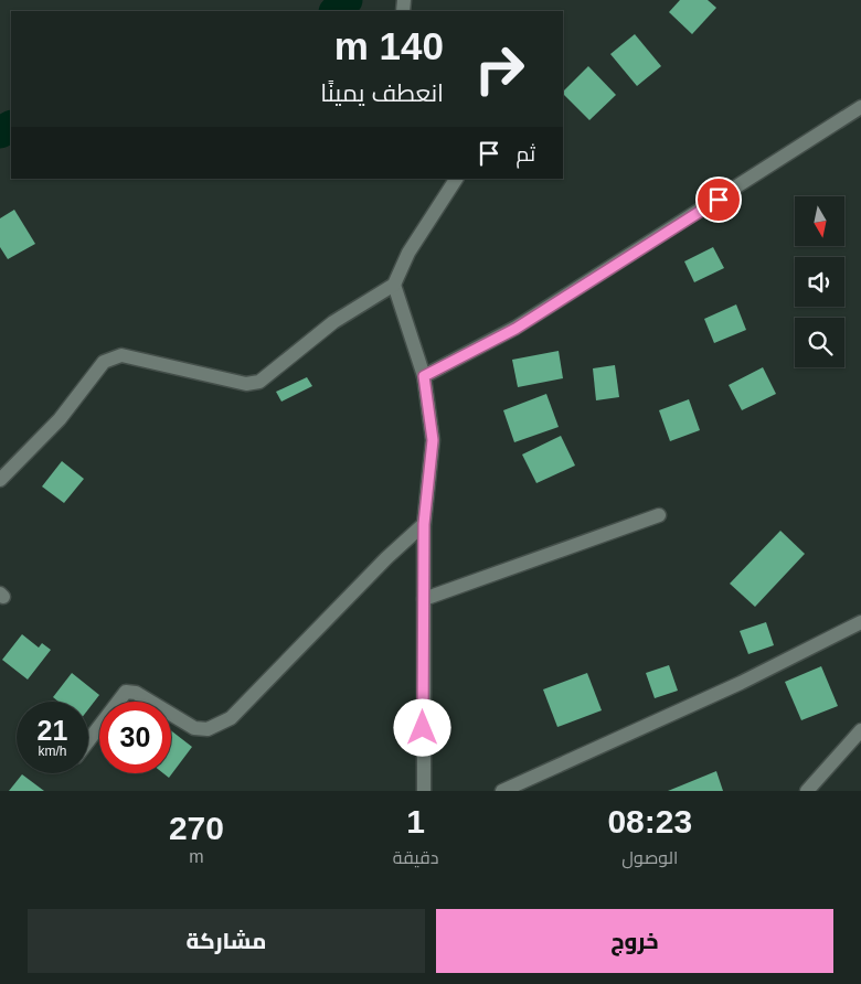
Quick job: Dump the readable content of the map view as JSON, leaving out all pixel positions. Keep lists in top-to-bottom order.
{
  "north": "bottom",
  "page": {
    "turn": ["140 m", "انعطف يمينًا"],
    "then": "ثم",
    "speed": "21 km/h",
    "limit": "30",
    "eta": [
      "08:23",
      "الوصول",
      "1",
      "دقيقة",
      "270",
      "m"
    ],
    "buttons": ["خروج", "مشاركة"]
  }
}
